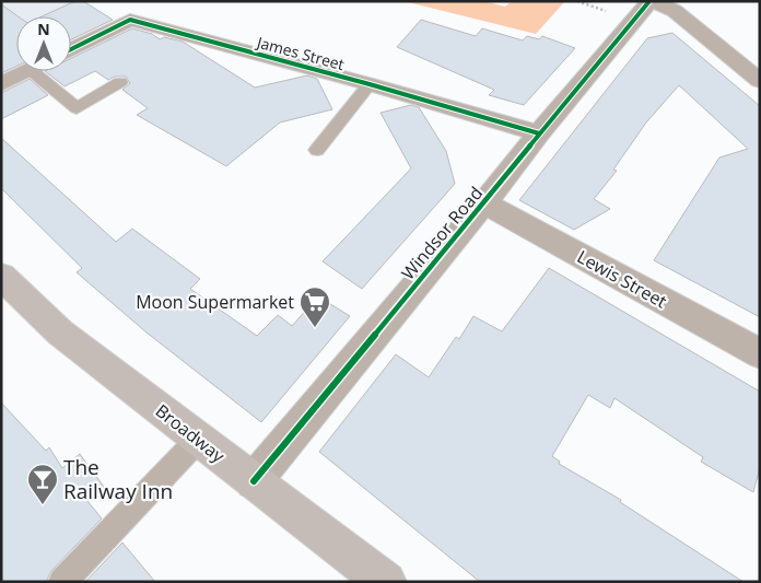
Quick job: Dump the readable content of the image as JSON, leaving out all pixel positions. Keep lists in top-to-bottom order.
{
  "streets": {
    "main road": ["Broadway"],
    "street": ["James Street", "Windsor Road", "Lewis Street"]
  },
  "crossings": [
    ["James Street", "Windsor Road"],
    ["Windsor Road", "Lewis Street"],
    ["Windsor Road", "Broadway"]
  ],
  "places": {
    "supermarket": ["Moon Supermarket"],
    "bar": ["The Railway Inn"]
  },
  "north": "top"
}
